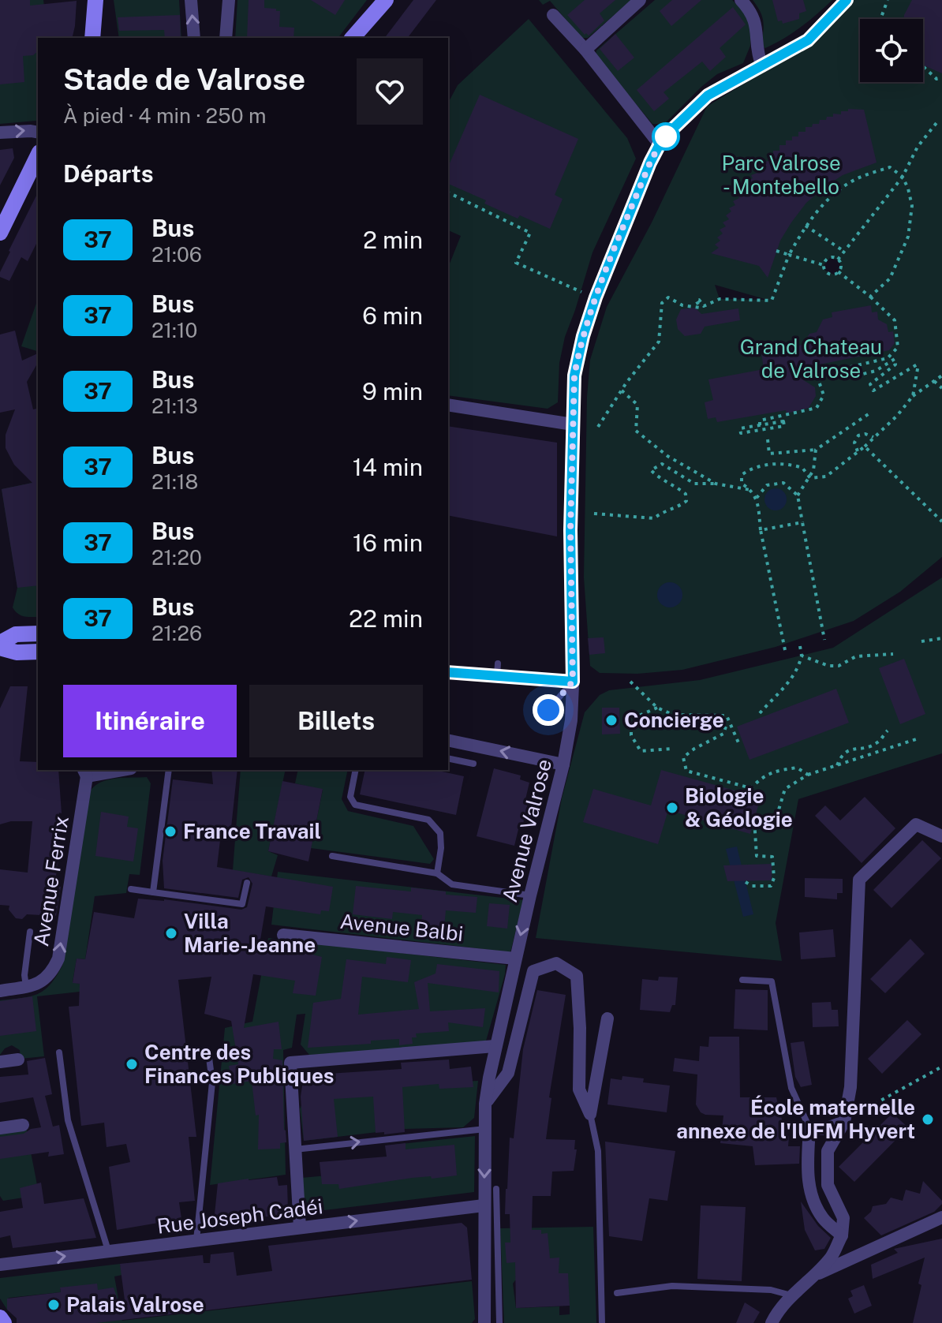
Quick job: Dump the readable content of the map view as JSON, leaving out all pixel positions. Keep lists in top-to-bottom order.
{
  "streets": {
    "street": [
      "Avenue Valrose",
      "Avenue Ferrix",
      "Avenue Balbi",
      "Rue Joseph Cadéi"
    ]
  },
  "crossings": [
    ["Avenue Valrose", "Avenue Balbi"],
    ["Avenue Valrose", "Rue Joseph Cadéi"]
  ],
  "one_way": ["Avenue Ferrix", "Rue Joseph Cadéi"],
  "parks": ["Parc Valrose - Montebello", "Grand Chateau de Valrose"],
  "places": [
    "Concierge",
    "Biologie & Géologie",
    "France Travail",
    "Villa Marie-Jeanne",
    "Centre des Finances Publiques",
    "École maternelle annexe de l'IUFM Hyvert",
    "Palais Valrose"
  ],
  "lines": ["bus line 37"],
  "page": {
    "heading": [
      ["Stade de Valrose", "À pied · 4 min · 250 m"],
      "Départs"
    ],
    "list": [
      {
        "mark": "37",
        "name": "Bus",
        "note": "21:06",
        "value": "2 min"
      },
      {
        "mark": "37",
        "name": "Bus",
        "note": "21:10",
        "value": "6 min"
      },
      {
        "mark": "37",
        "name": "Bus",
        "note": "21:13",
        "value": "9 min"
      },
      {
        "mark": "37",
        "name": "Bus",
        "note": "21:18",
        "value": "14 min"
      },
      {
        "mark": "37",
        "name": "Bus",
        "note": "21:20",
        "value": "16 min"
      },
      {
        "mark": "37",
        "name": "Bus",
        "note": "21:26",
        "value": "22 min"
      }
    ],
    "buttons": ["Itinéraire", "Billets"]
  }
}
